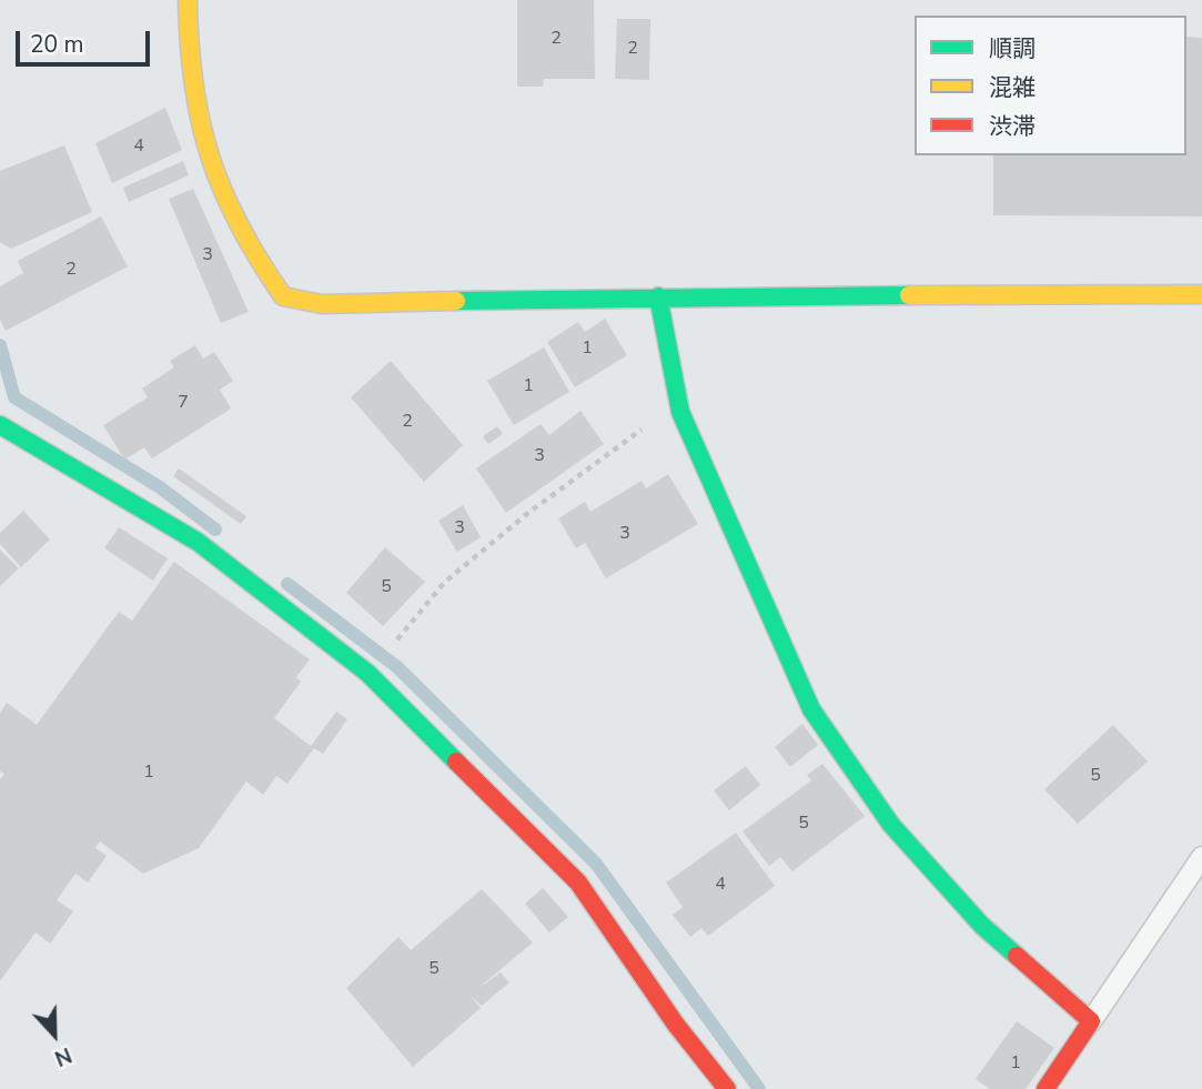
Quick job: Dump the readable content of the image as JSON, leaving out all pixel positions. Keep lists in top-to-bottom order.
{
  "house_numbers": [
    "2",
    "2",
    "4",
    "3",
    "2",
    "1",
    "1",
    "7",
    "2",
    "3",
    "3",
    "3",
    "5",
    "1",
    "5",
    "5",
    "4",
    "5",
    "1"
  ],
  "legend": ["順調", "混雑", "渋滞"],
  "scale_bar": "20 m",
  "north": "bottom"
}
